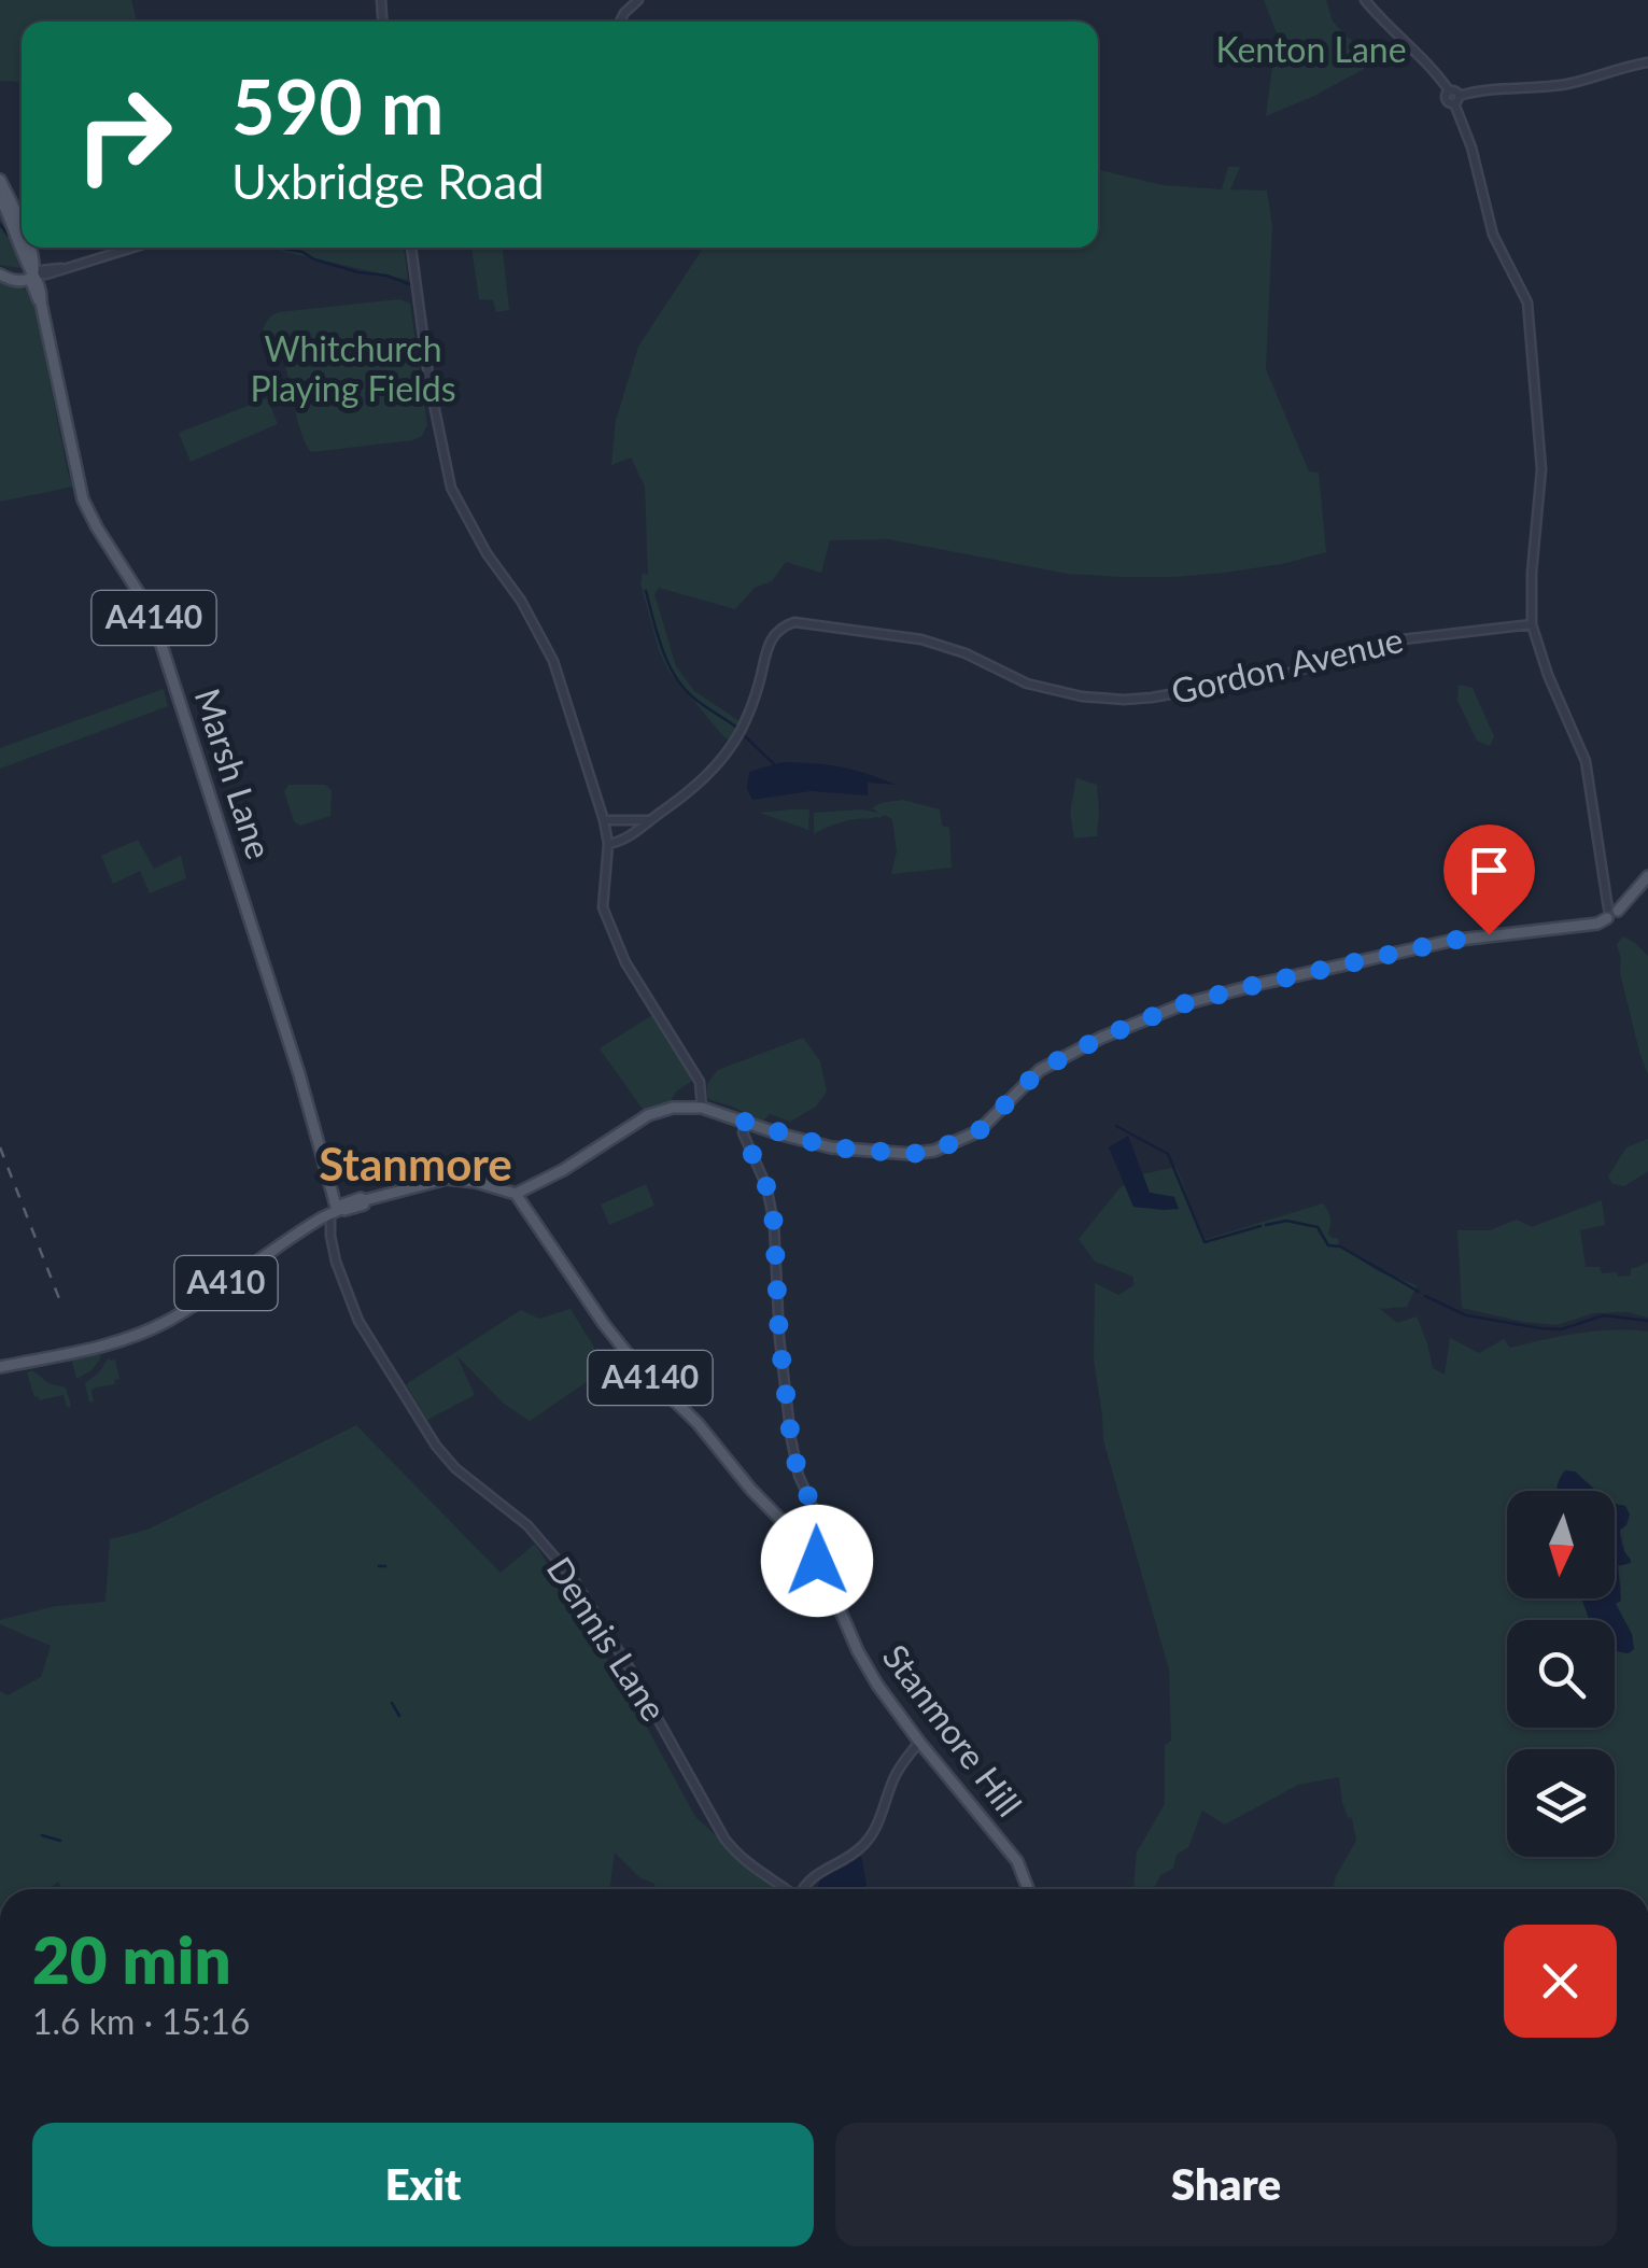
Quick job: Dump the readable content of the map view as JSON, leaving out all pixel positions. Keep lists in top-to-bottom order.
{
  "streets": {
    "main road": [
      "A4140",
      "Marsh Lane",
      "A410",
      "Stanmore Hill"
    ],
    "street": ["Gordon Avenue", "Dennis Lane"]
  },
  "crossings": [
    ["A4140", "Marsh Lane"],
    ["Marsh Lane", "A410"],
    ["Marsh Lane", "Dennis Lane"],
    ["A410", "Dennis Lane"],
    ["A410", "Stanmore Hill"]
  ],
  "districts": ["Stanmore"],
  "parks": ["Kenton Lane", "Whitchurch Playing Fields"],
  "north": "bottom",
  "page": {
    "turn": ["590 m", "Uxbridge Road"],
    "heading": ["20 min", "1.6 km · 15:16"],
    "buttons": ["Exit", "Share"]
  }
}
